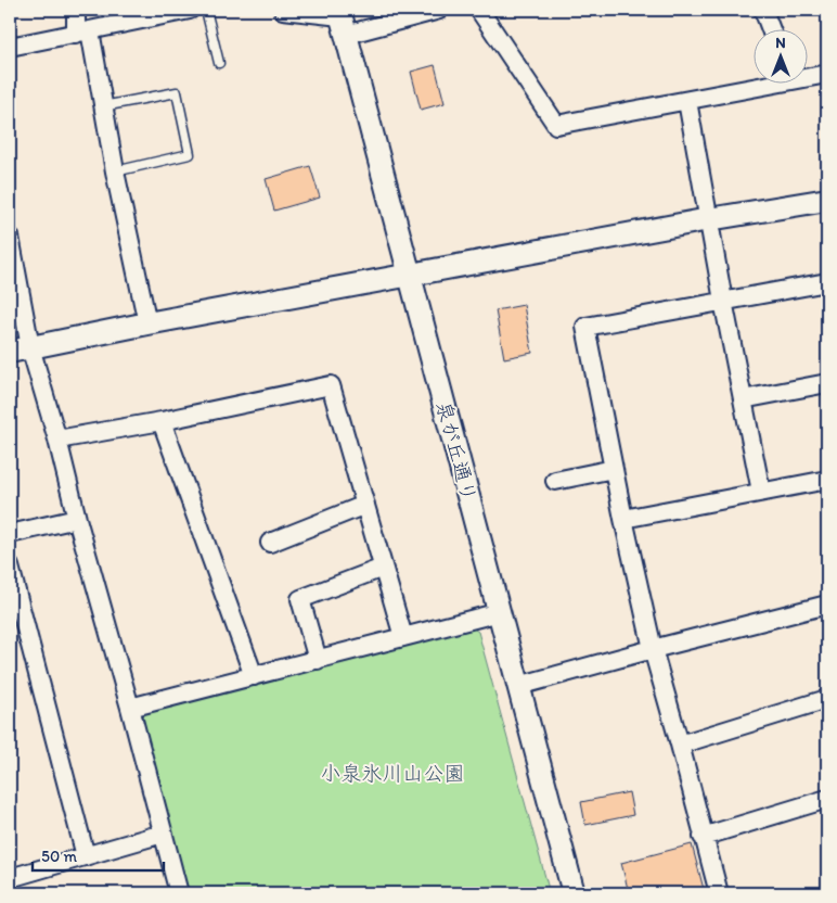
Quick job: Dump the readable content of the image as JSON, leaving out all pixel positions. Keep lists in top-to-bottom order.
{
  "streets": {
    "street": ["泉が丘通り"]
  },
  "parks": ["小泉氷川山公園"],
  "scale_bar": "50 m",
  "north": "top"
}
